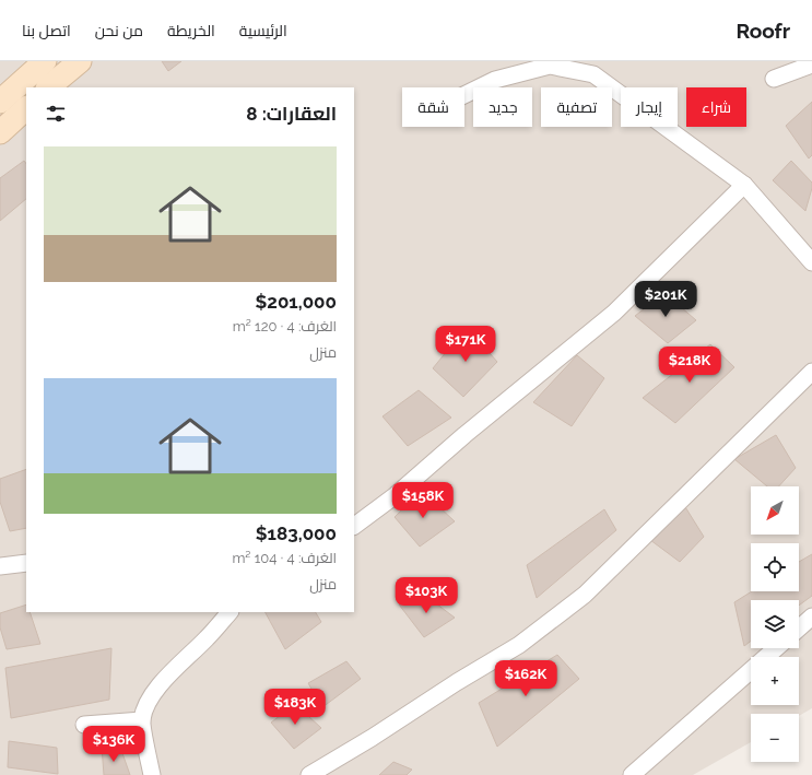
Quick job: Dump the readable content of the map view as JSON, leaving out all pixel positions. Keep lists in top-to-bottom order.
{
  "north": "bottom left",
  "page": {
    "header": "Roofr",
    "nav": [
      "الرئيسية",
      "الخريطة",
      "من نحن",
      "اتصل بنا"
    ],
    "chip": [
      "شراء",
      "إيجار",
      "تصفية",
      "جديد",
      "شقة"
    ],
    "heading": "العقارات: 8",
    "list": [
      {
        "name": "$201,000",
        "note": "الغرف: 4 · 120 m² · منزل"
      },
      {
        "name": "$183,000",
        "note": "الغرف: 4 · 104 m² · منزل"
      }
    ],
    "price": [
      "$201K",
      "$171K",
      "$218K",
      "$158K",
      "$103K",
      "$162K",
      "$183K",
      "$136K"
    ],
    "map_buttons": ["+", "−"]
  }
}
